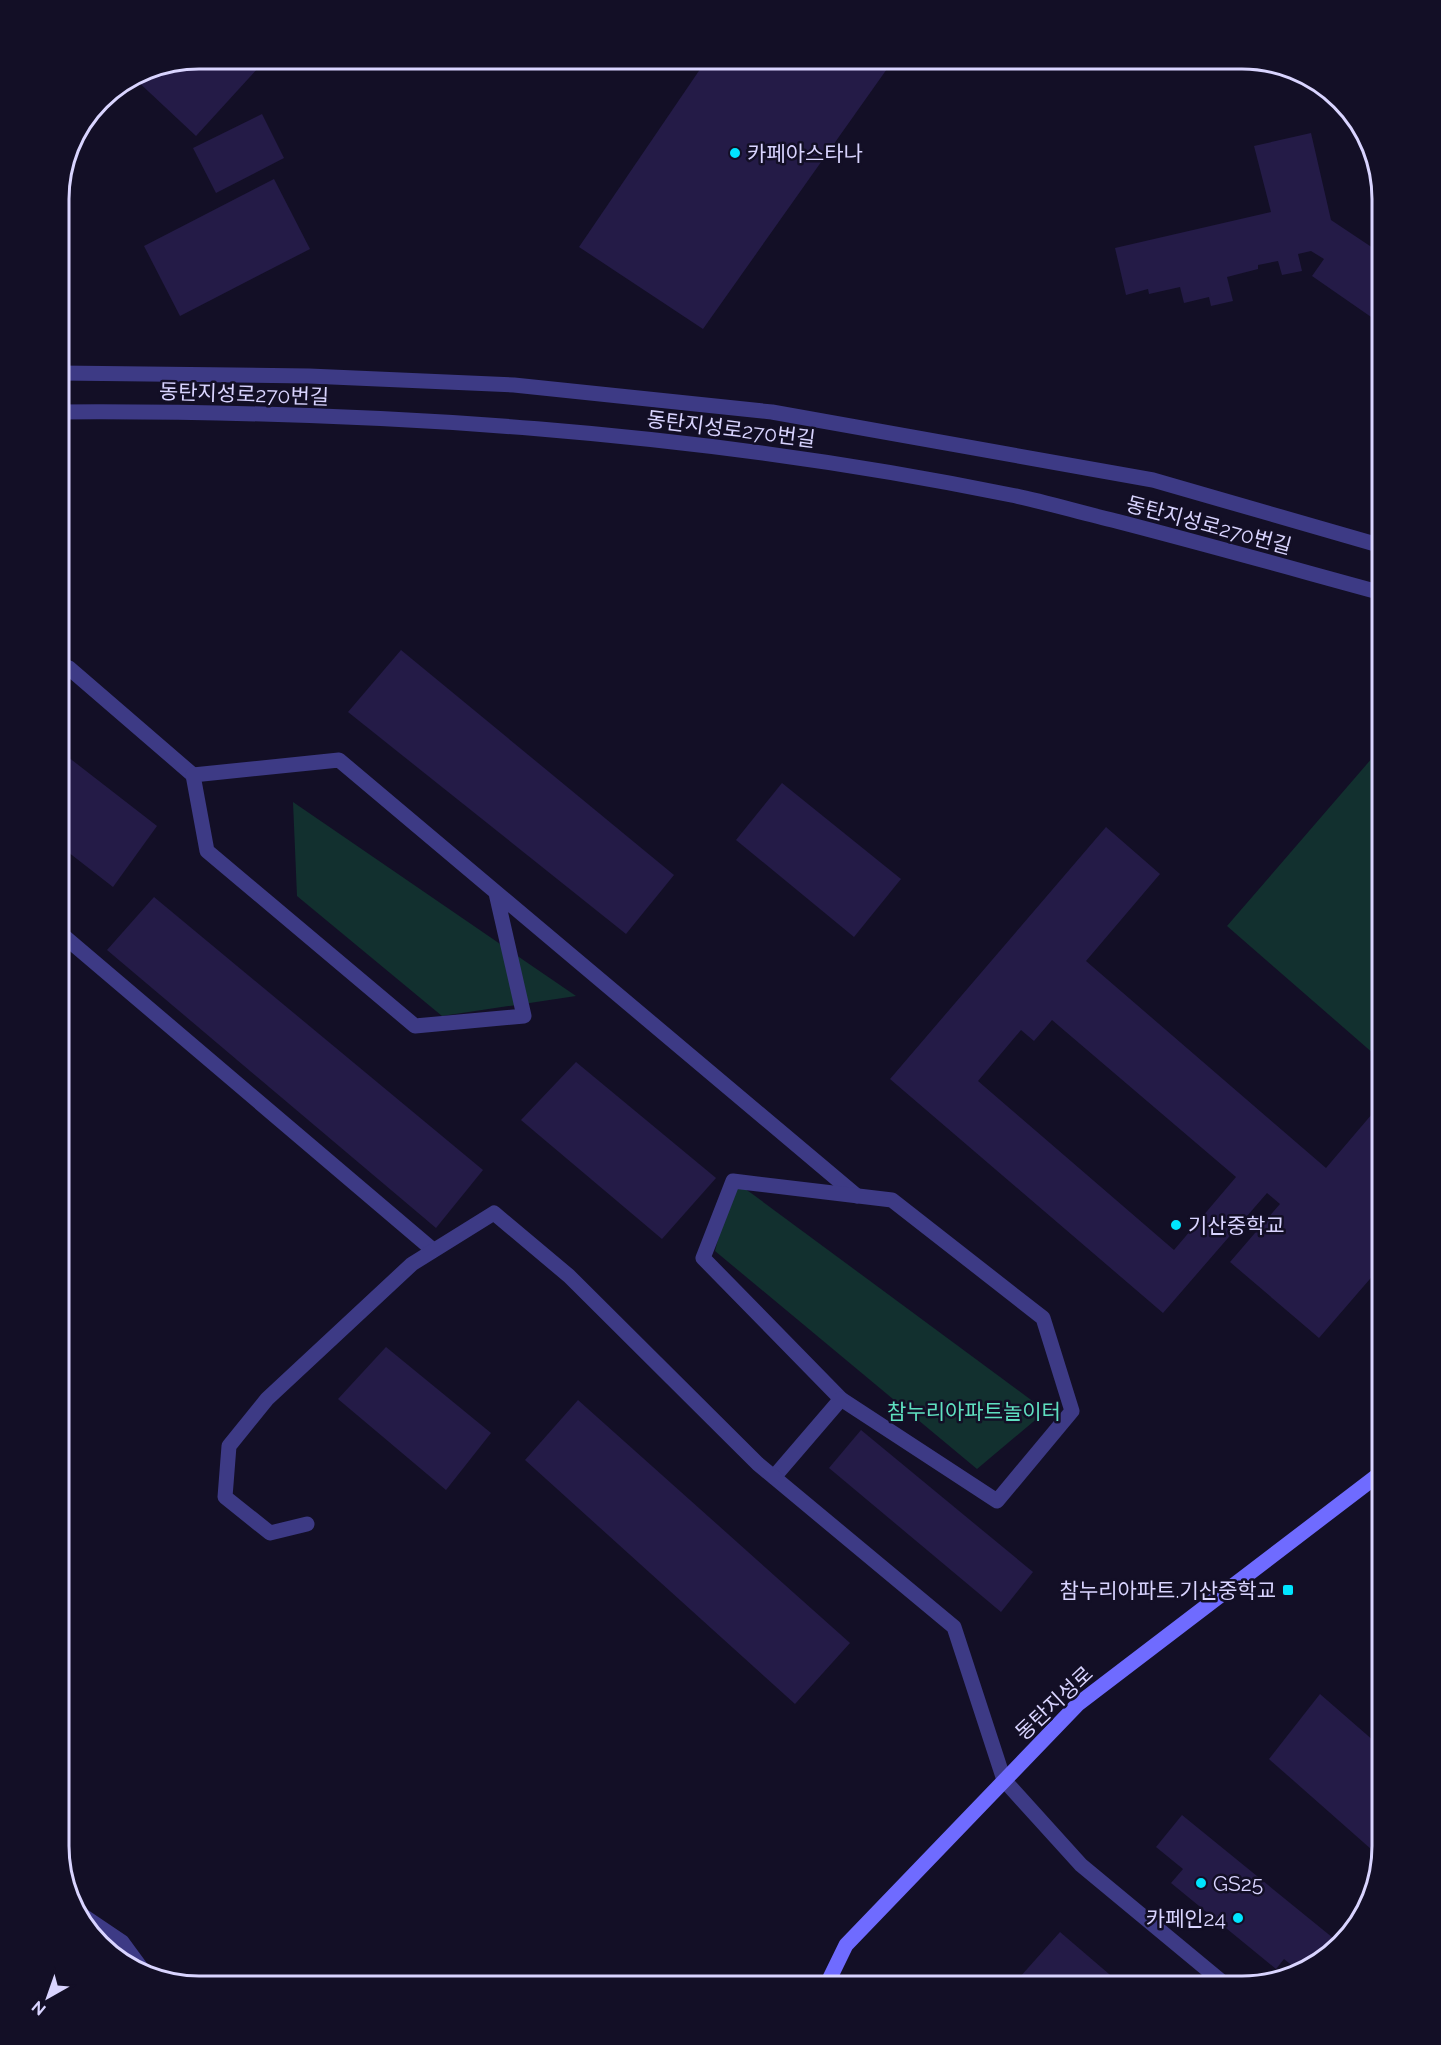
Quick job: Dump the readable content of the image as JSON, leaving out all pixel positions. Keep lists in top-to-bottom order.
{
  "streets": {
    "main road": ["동탄지성로"],
    "street": ["동탄지성로270번길"]
  },
  "parks": ["참누리아파트놀이터"],
  "places": {
    "other": [
      "카페아스타나",
      "기산중학교",
      "GS25",
      "카페인24"
    ],
    "transit": ["참누리아파트.기산중학교"]
  },
  "north": "bottom left"
}
